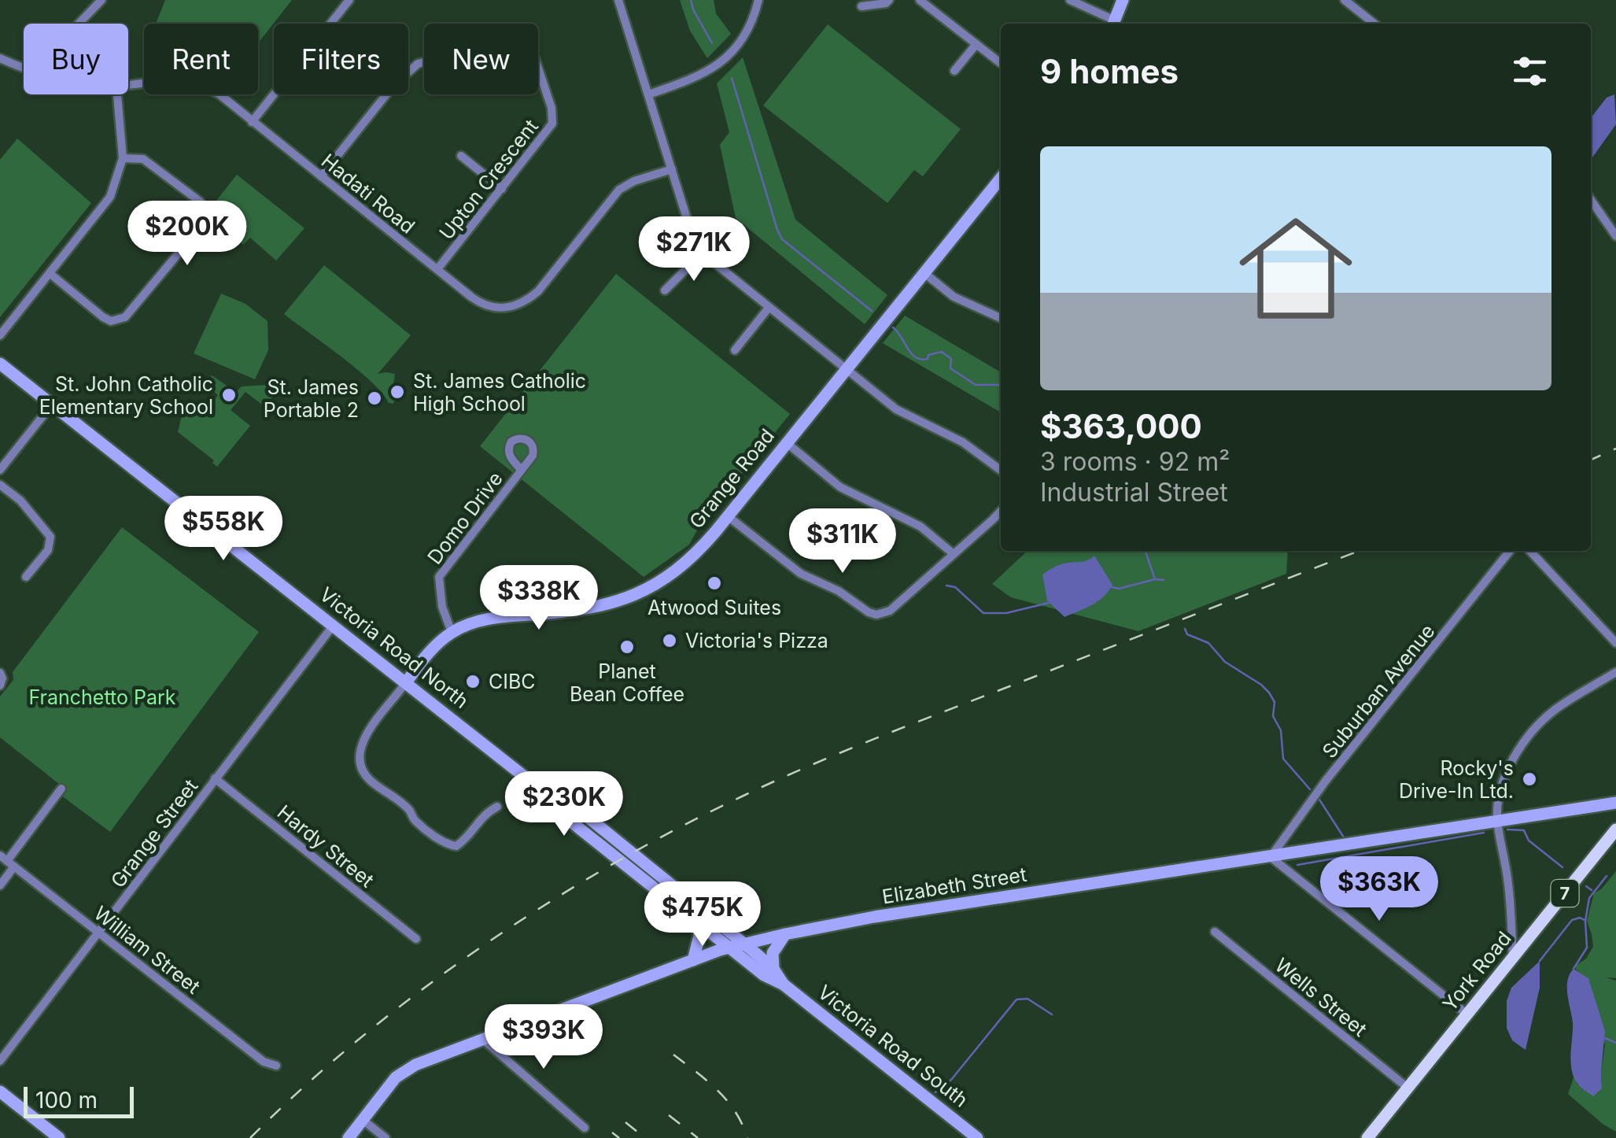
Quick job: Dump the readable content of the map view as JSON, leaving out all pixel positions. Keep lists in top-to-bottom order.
{
  "streets": {
    "main road": [
      "Grange Road",
      "Victoria Road North",
      "Elizabeth Street",
      "7",
      "York Road",
      "Victoria Road South"
    ],
    "street": [
      "Upton Crescent",
      "Hadati Road",
      "Domo Drive",
      "Suburban Avenue",
      "Grange Street",
      "Hardy Street",
      "William Street",
      "Wells Street"
    ]
  },
  "crossings": [
    ["Upton Crescent", "Hadati Road"],
    ["Grange Road", "Domo Drive"],
    ["Grange Road", "Victoria Road North"],
    ["Victoria Road North", "Grange Street"],
    ["Victoria Road North", "Victoria Road South"],
    ["Suburban Avenue", "Elizabeth Street"],
    ["Grange Street", "Hardy Street"],
    ["Grange Street", "William Street"],
    ["Elizabeth Street", "Victoria Road South"],
    ["York Road", "Wells Street"]
  ],
  "parks": ["Franchetto Park"],
  "places": [
    "St. James Catholic High School",
    "St. John Catholic Elementary School",
    "St. James Portable 2",
    "Atwood Suites",
    "Victoria's Pizza",
    "Planet Bean Coffee",
    "CIBC",
    "Rocky's Drive-In Ltd."
  ],
  "scale_bar": "100 m",
  "page": {
    "chip": [
      "Buy",
      "Rent",
      "Filters",
      "New"
    ],
    "heading": "9 homes",
    "list": [
      {
        "name": "$363,000",
        "note": "3 rooms · 92 m² · Industrial Street"
      }
    ],
    "price": [
      "$200K",
      "$271K",
      "$558K",
      "$311K",
      "$338K",
      "$230K",
      "$363K",
      "$475K",
      "$393K"
    ],
    "scale": "100 m"
  }
}
